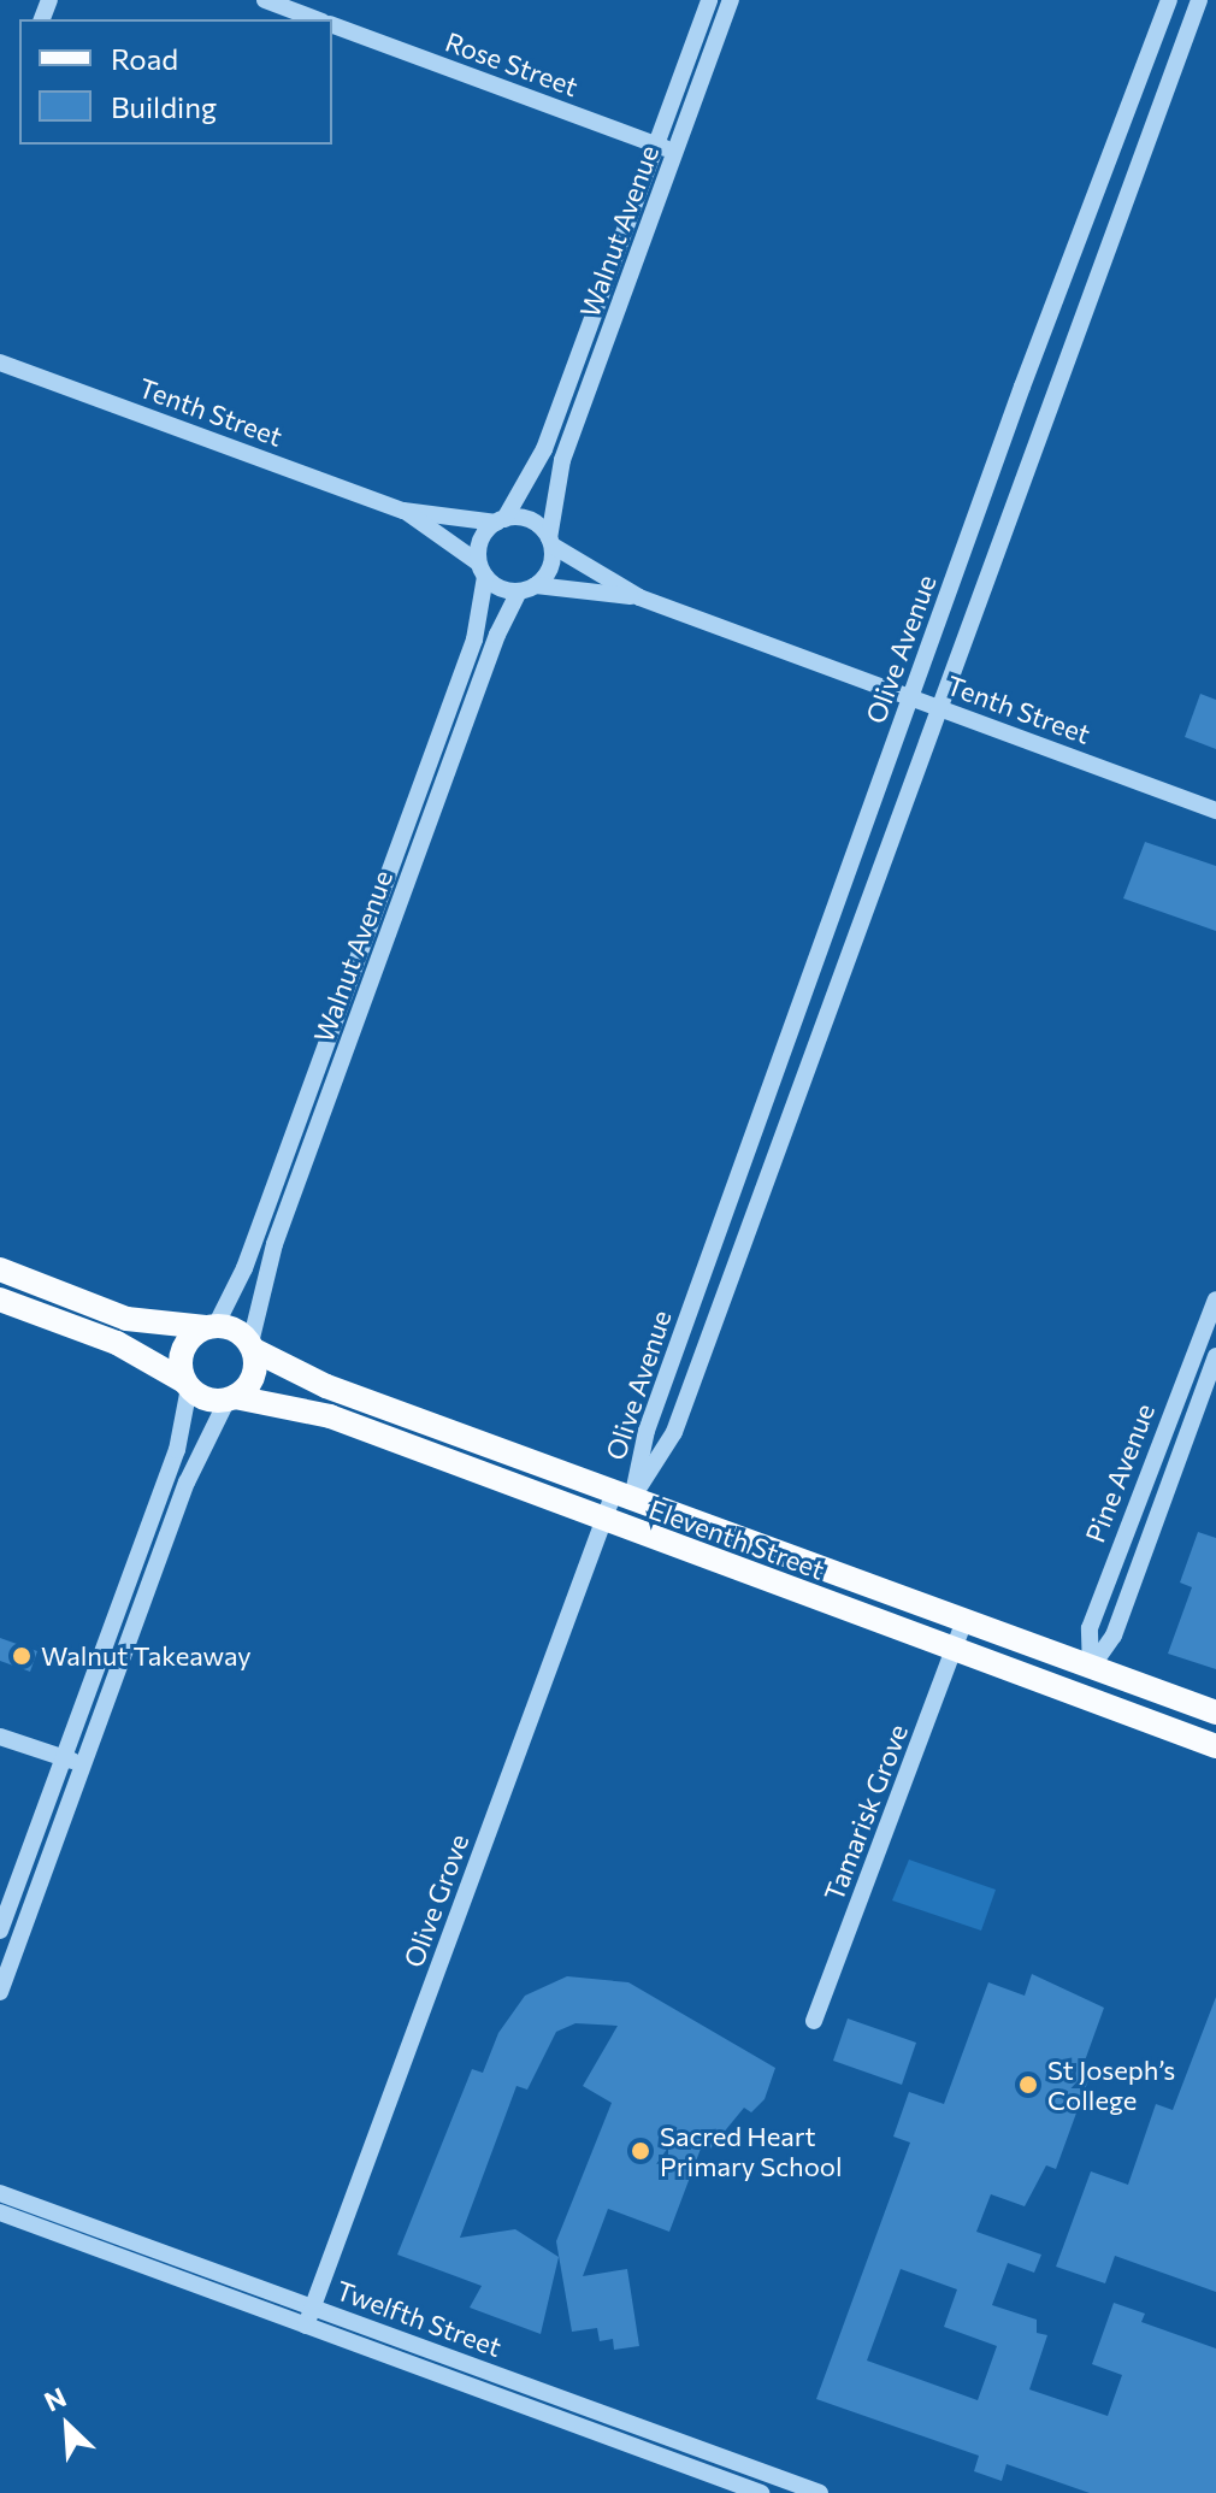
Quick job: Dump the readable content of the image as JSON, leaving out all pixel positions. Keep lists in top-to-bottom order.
{
  "streets": {
    "main road": ["Pine Avenue", "Eleventh Street"],
    "street": [
      "Rose Street",
      "Walnut Avenue",
      "Tenth Street",
      "Olive Avenue",
      "Tamarisk Grove",
      "Olive Grove",
      "Twelfth Street"
    ]
  },
  "crossings": [
    ["Rose Street", "Walnut Avenue"],
    ["Walnut Avenue", "Tenth Street"],
    ["Walnut Avenue", "Eleventh Street"],
    ["Tenth Street", "Olive Avenue"],
    ["Olive Avenue", "Eleventh Street"],
    ["Olive Avenue", "Olive Grove"],
    ["Pine Avenue", "Eleventh Street"],
    ["Eleventh Street", "Tamarisk Grove"],
    ["Eleventh Street", "Olive Grove"],
    ["Olive Grove", "Twelfth Street"]
  ],
  "places": ["Walnut Takeaway", "St Joseph’s College", "Sacred Heart Primary School"],
  "legend": ["Road", "Building"],
  "north": "top left"
}
